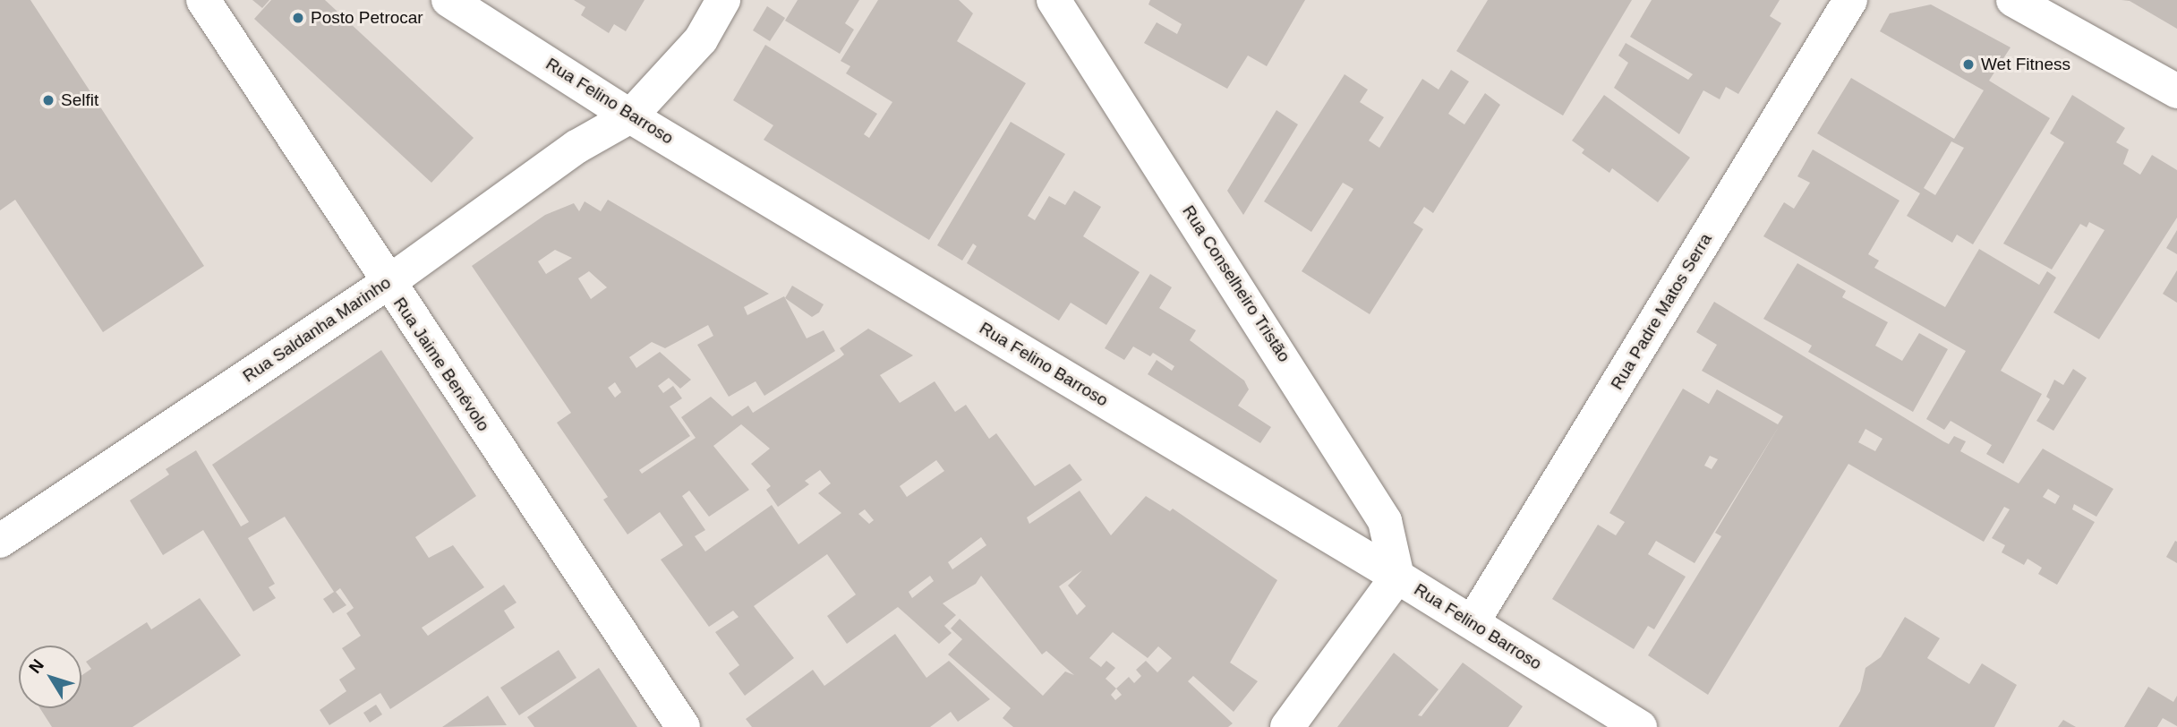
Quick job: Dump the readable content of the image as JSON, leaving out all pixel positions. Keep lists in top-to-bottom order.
{
  "streets": {
    "street": [
      "Rua Felino Barroso",
      "Rua Conselheiro Tristão",
      "Rua Padre Matos Serra",
      "Rua Saldanha Marinho",
      "Rua Jaime Benévolo"
    ]
  },
  "crossings": [
    ["Rua Felino Barroso", "Rua Conselheiro Tristão"],
    ["Rua Felino Barroso", "Rua Padre Matos Serra"],
    ["Rua Felino Barroso", "Rua Saldanha Marinho"],
    ["Rua Saldanha Marinho", "Rua Jaime Benévolo"]
  ],
  "places": ["Posto Petrocar", "Wet Fitness", "Selfit"],
  "north": "top left"
}
